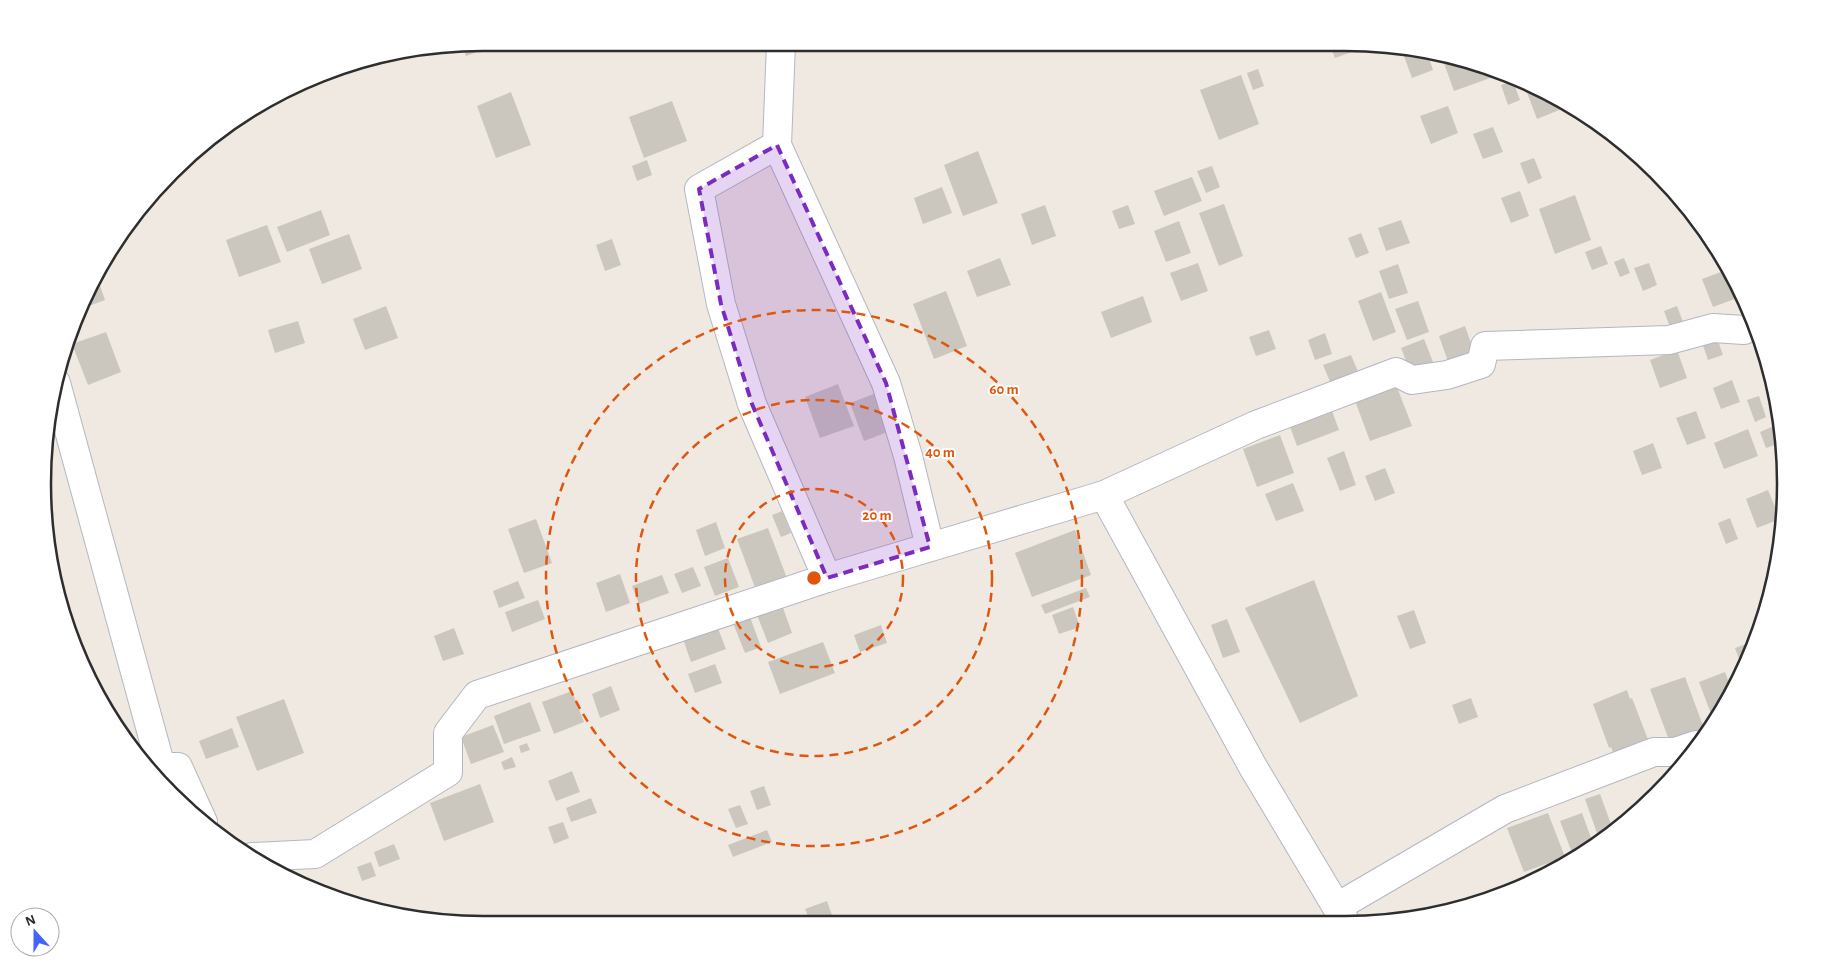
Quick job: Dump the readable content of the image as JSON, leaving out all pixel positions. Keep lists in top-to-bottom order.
{
  "north": "top",
  "rings": ["60 m", "40 m", "20 m"]
}
